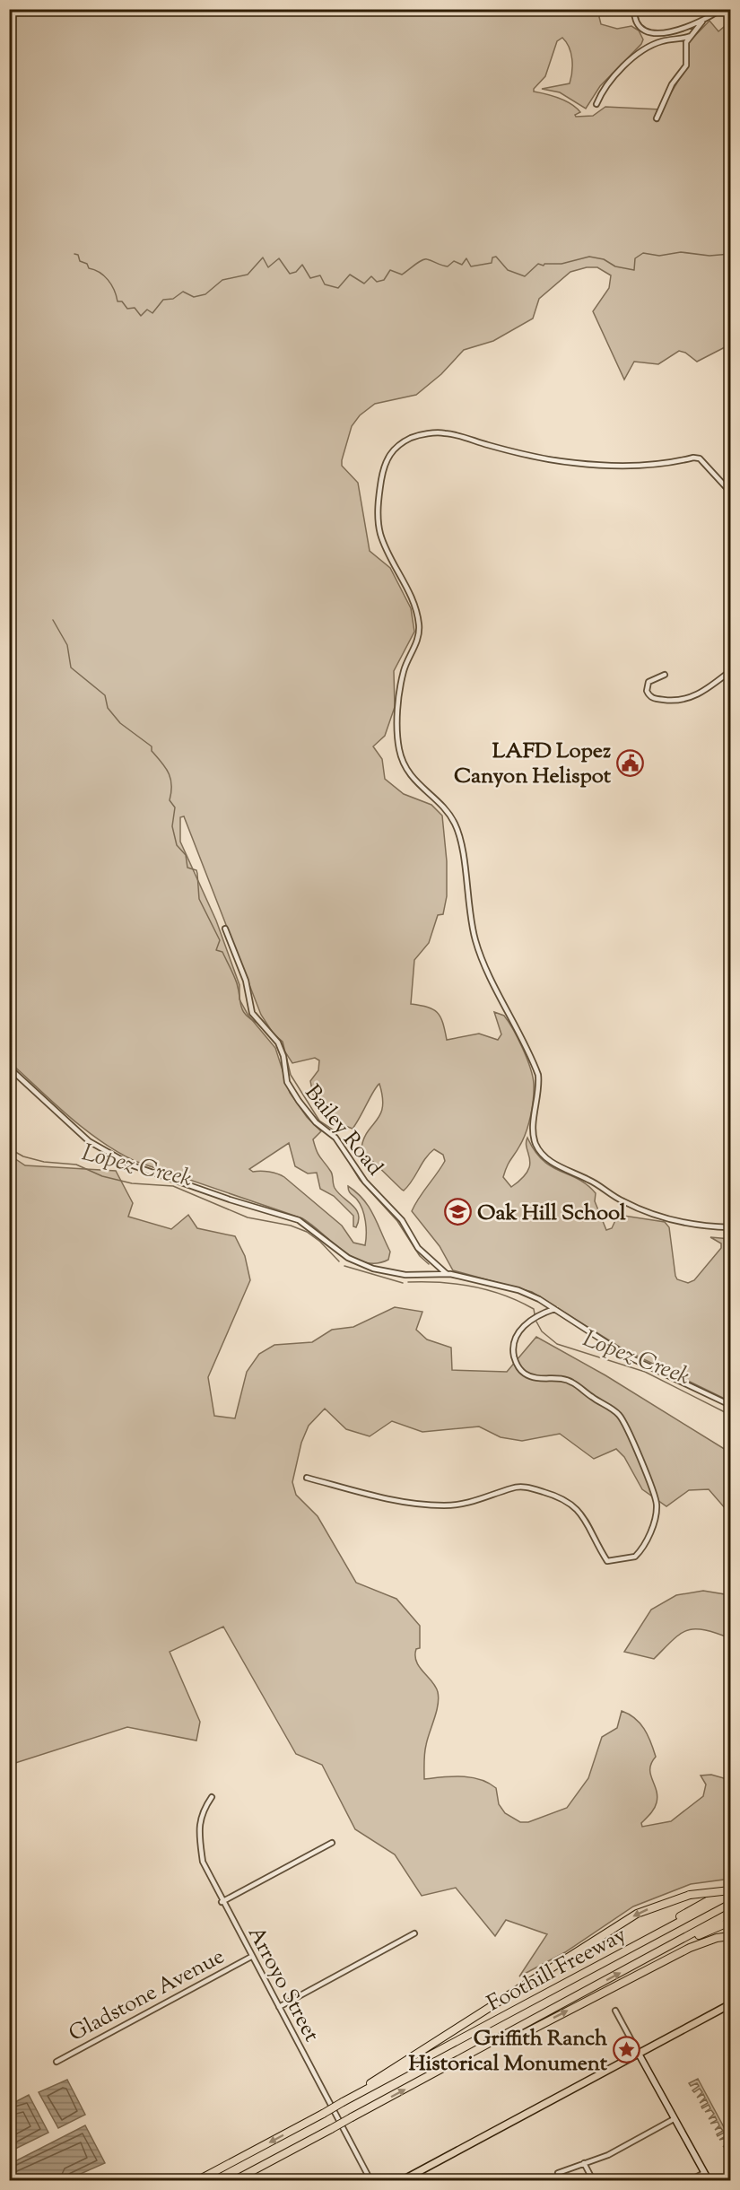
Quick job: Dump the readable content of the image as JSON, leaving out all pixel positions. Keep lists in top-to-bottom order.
{
  "streets": {
    "highway": ["Foothill Freeway"],
    "street": ["Bailey Road", "Arroyo Street", "Gladstone Avenue"]
  },
  "crossings": [
    ["Arroyo Street", "Gladstone Avenue"]
  ],
  "water": ["Lopez Creek"],
  "places": {
    "public building": ["LAFD Lopez Canyon Helispot"],
    "school or university": ["Oak Hill School"],
    "place": ["Griffith Ranch Historical Monument"]
  }
}
